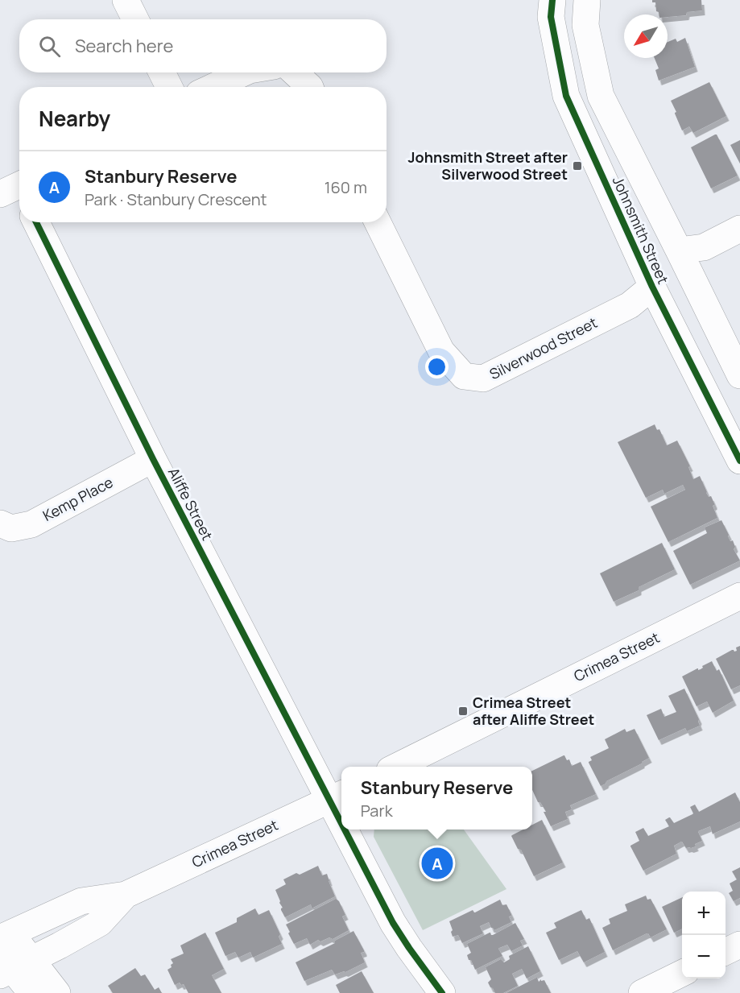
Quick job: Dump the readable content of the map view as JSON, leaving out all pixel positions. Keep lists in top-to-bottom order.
{
  "streets": {
    "street": [
      "Johnsmith Street",
      "Silverwood Street",
      "Kemp Place",
      "Aliffe Street",
      "Crimea Street"
    ]
  },
  "crossings": [
    ["Johnsmith Street", "Silverwood Street"],
    ["Kemp Place", "Aliffe Street"],
    ["Aliffe Street", "Crimea Street"]
  ],
  "places": {
    "transit": ["Johnsmith Street after Silverwood Street", "Crimea Street after Aliffe Street"]
  },
  "north": "bottom left",
  "page": {
    "search": "Search here",
    "heading": "Nearby",
    "list": [
      {
        "mark": "A",
        "name": "Stanbury Reserve",
        "note": "Park · Stanbury Crescent",
        "value": "160 m"
      }
    ],
    "popup": ["Stanbury Reserve", "Park"],
    "pins": "A",
    "map_buttons": ["+", "−"]
  }
}
